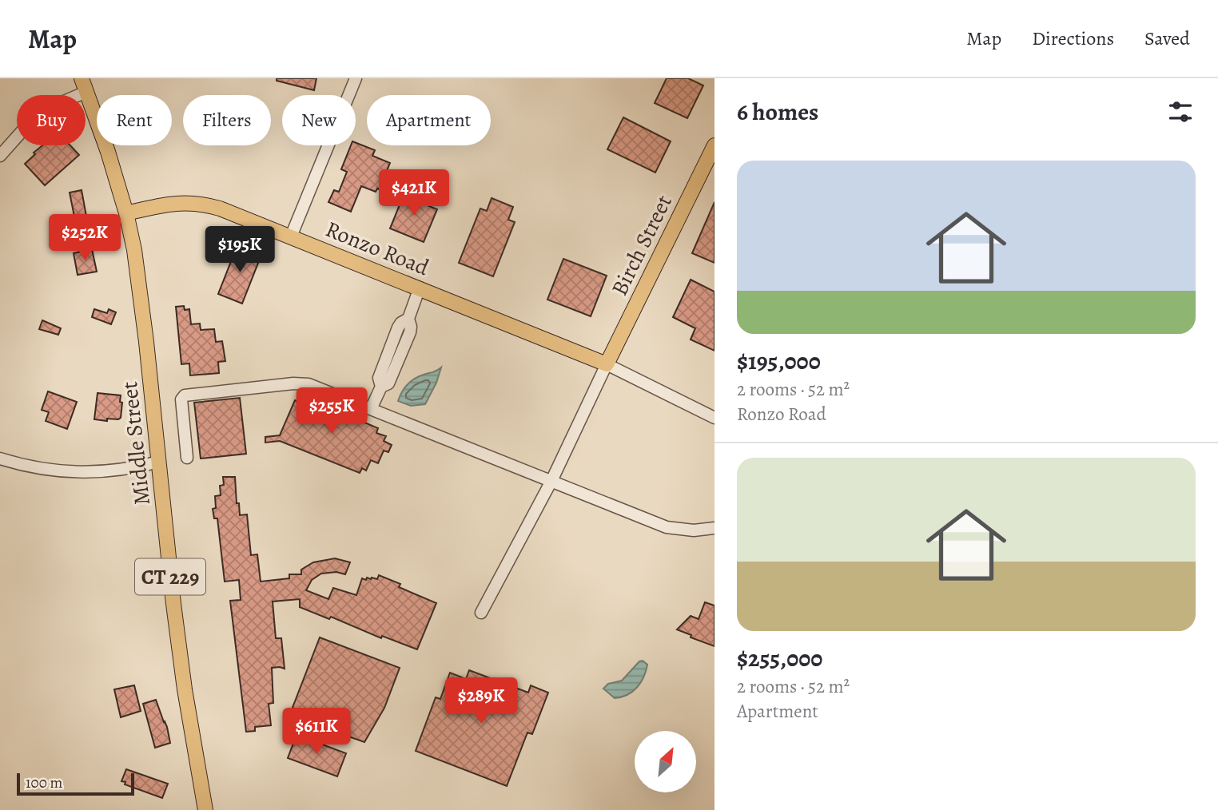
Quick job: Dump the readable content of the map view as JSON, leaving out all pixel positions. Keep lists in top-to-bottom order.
{
  "streets": {
    "main road": [
      "Birch Street",
      "Ronzo Road",
      "Middle Street",
      "CT 229"
    ]
  },
  "crossings": [
    ["Birch Street", "Ronzo Road"],
    ["Ronzo Road", "Middle Street"]
  ],
  "scale_bar": "100 m",
  "north": "top right",
  "page": {
    "header": "Map",
    "nav": ["Map", "Directions", "Saved"],
    "heading": "6 homes",
    "chip": [
      "Buy",
      "Rent",
      "Filters",
      "New",
      "Apartment"
    ],
    "list": [
      {
        "name": "$195,000",
        "note": "2 rooms · 52 m² · Ronzo Road"
      },
      {
        "name": "$255,000",
        "note": "2 rooms · 52 m² · Apartment"
      }
    ],
    "price": [
      "$421K",
      "$252K",
      "$195K",
      "$255K",
      "$289K",
      "$611K"
    ],
    "scale": "100 m"
  }
}
